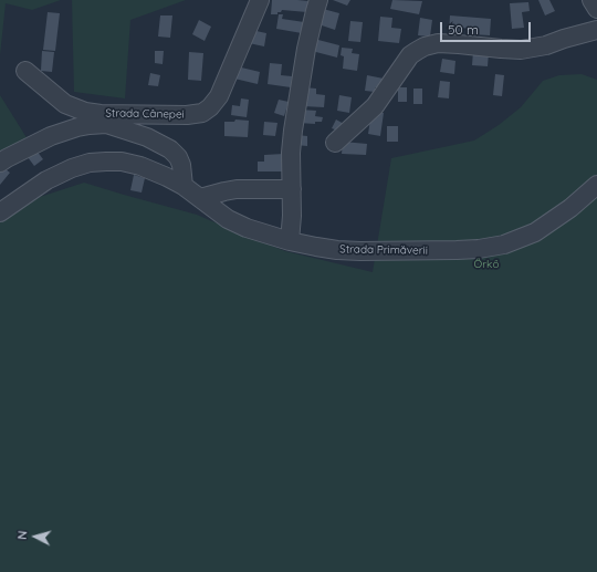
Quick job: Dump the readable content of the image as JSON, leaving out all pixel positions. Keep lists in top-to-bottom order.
{
  "streets": {
    "street": ["Strada Cânepei", "Strada Primăverii"]
  },
  "parks": ["Őrkő"],
  "scale_bar": "50 m",
  "north": "left"
}
